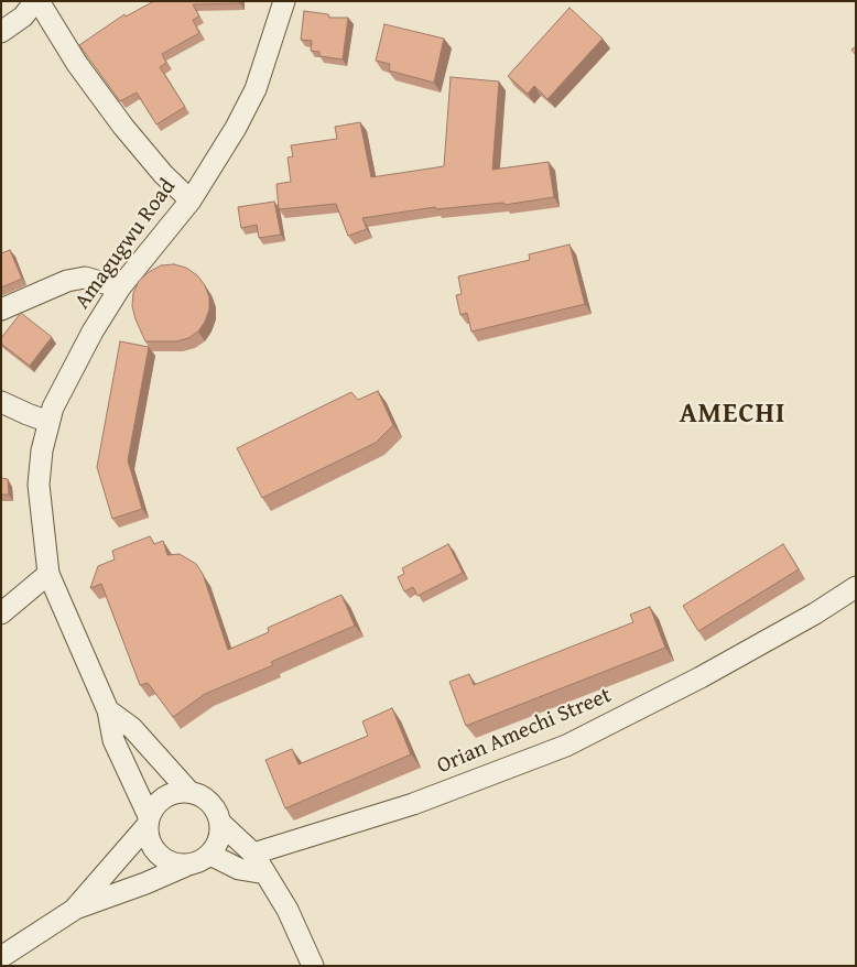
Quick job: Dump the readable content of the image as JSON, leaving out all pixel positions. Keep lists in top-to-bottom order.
{
  "streets": {
    "street": ["Amagugwu Road", "Orian Amechi Street"]
  },
  "districts": ["AMECHI"]
}
